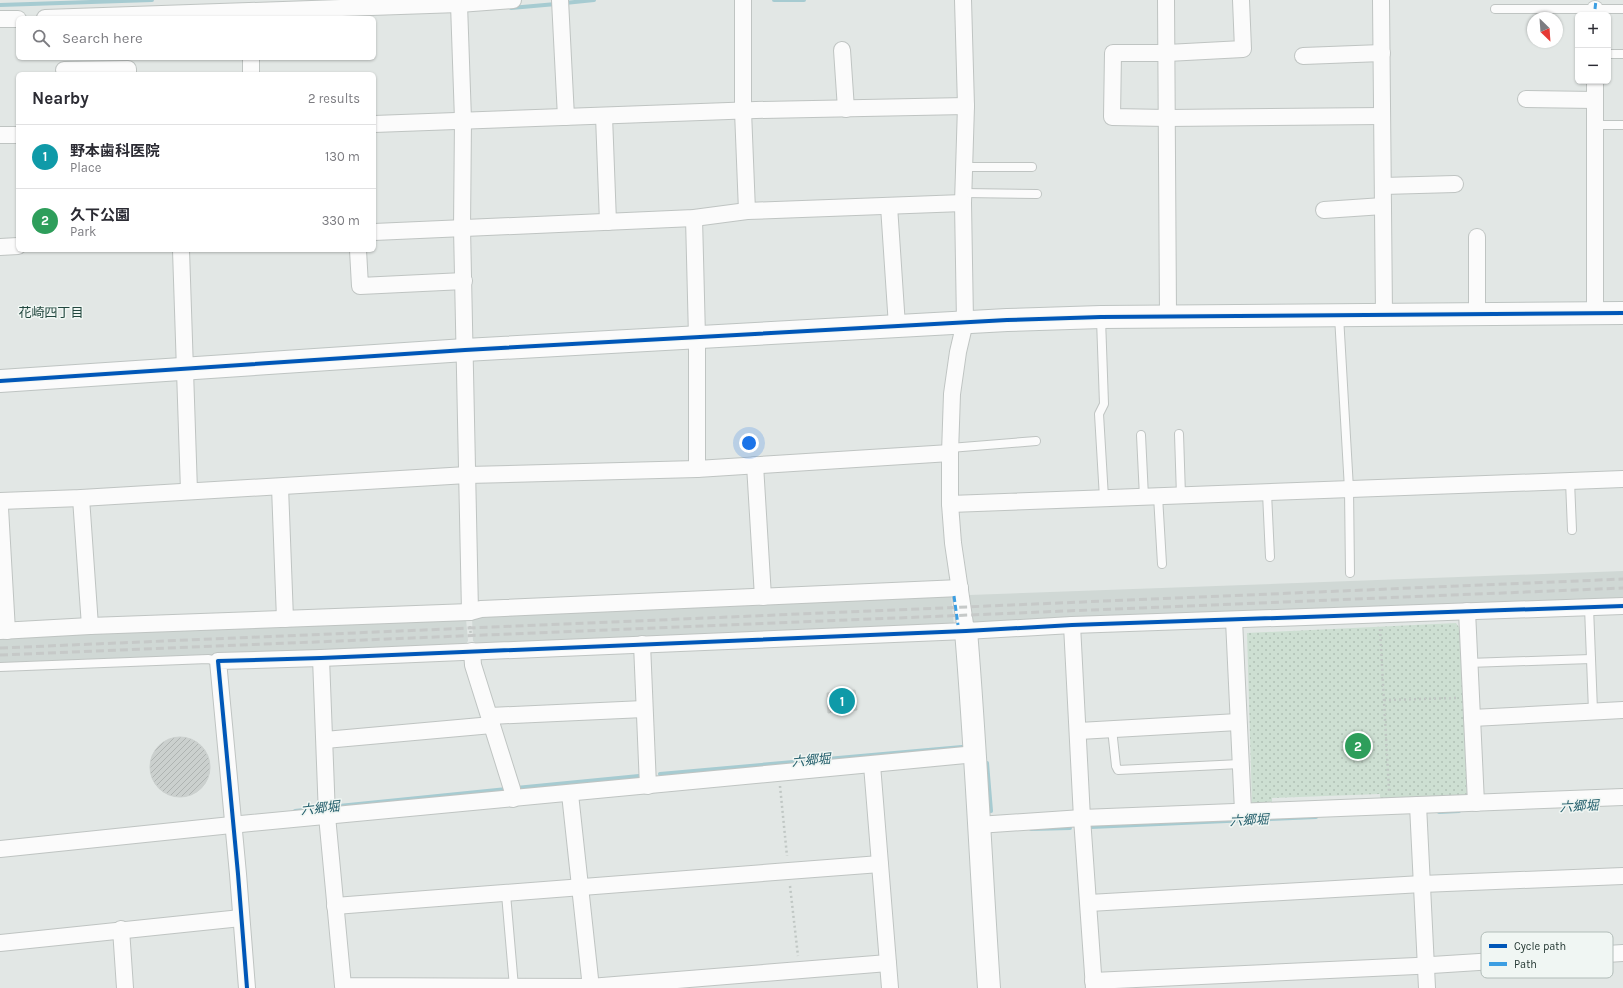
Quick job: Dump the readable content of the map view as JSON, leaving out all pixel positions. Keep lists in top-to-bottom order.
{
  "districts": ["花崎四丁目"],
  "water": ["六郷堀"],
  "legend": ["Cycle path", "Path"],
  "north": "bottom right",
  "page": {
    "map_buttons": ["+", "−"],
    "search": "Search here",
    "heading": ["Nearby", "2 results"],
    "list": [
      {
        "mark": "1",
        "name": "野本歯科医院",
        "note": "Place",
        "value": "130 m"
      },
      {
        "mark": "2",
        "name": "久下公園",
        "note": "Park",
        "value": "330 m"
      }
    ],
    "pins": ["1", "2"]
  }
}
